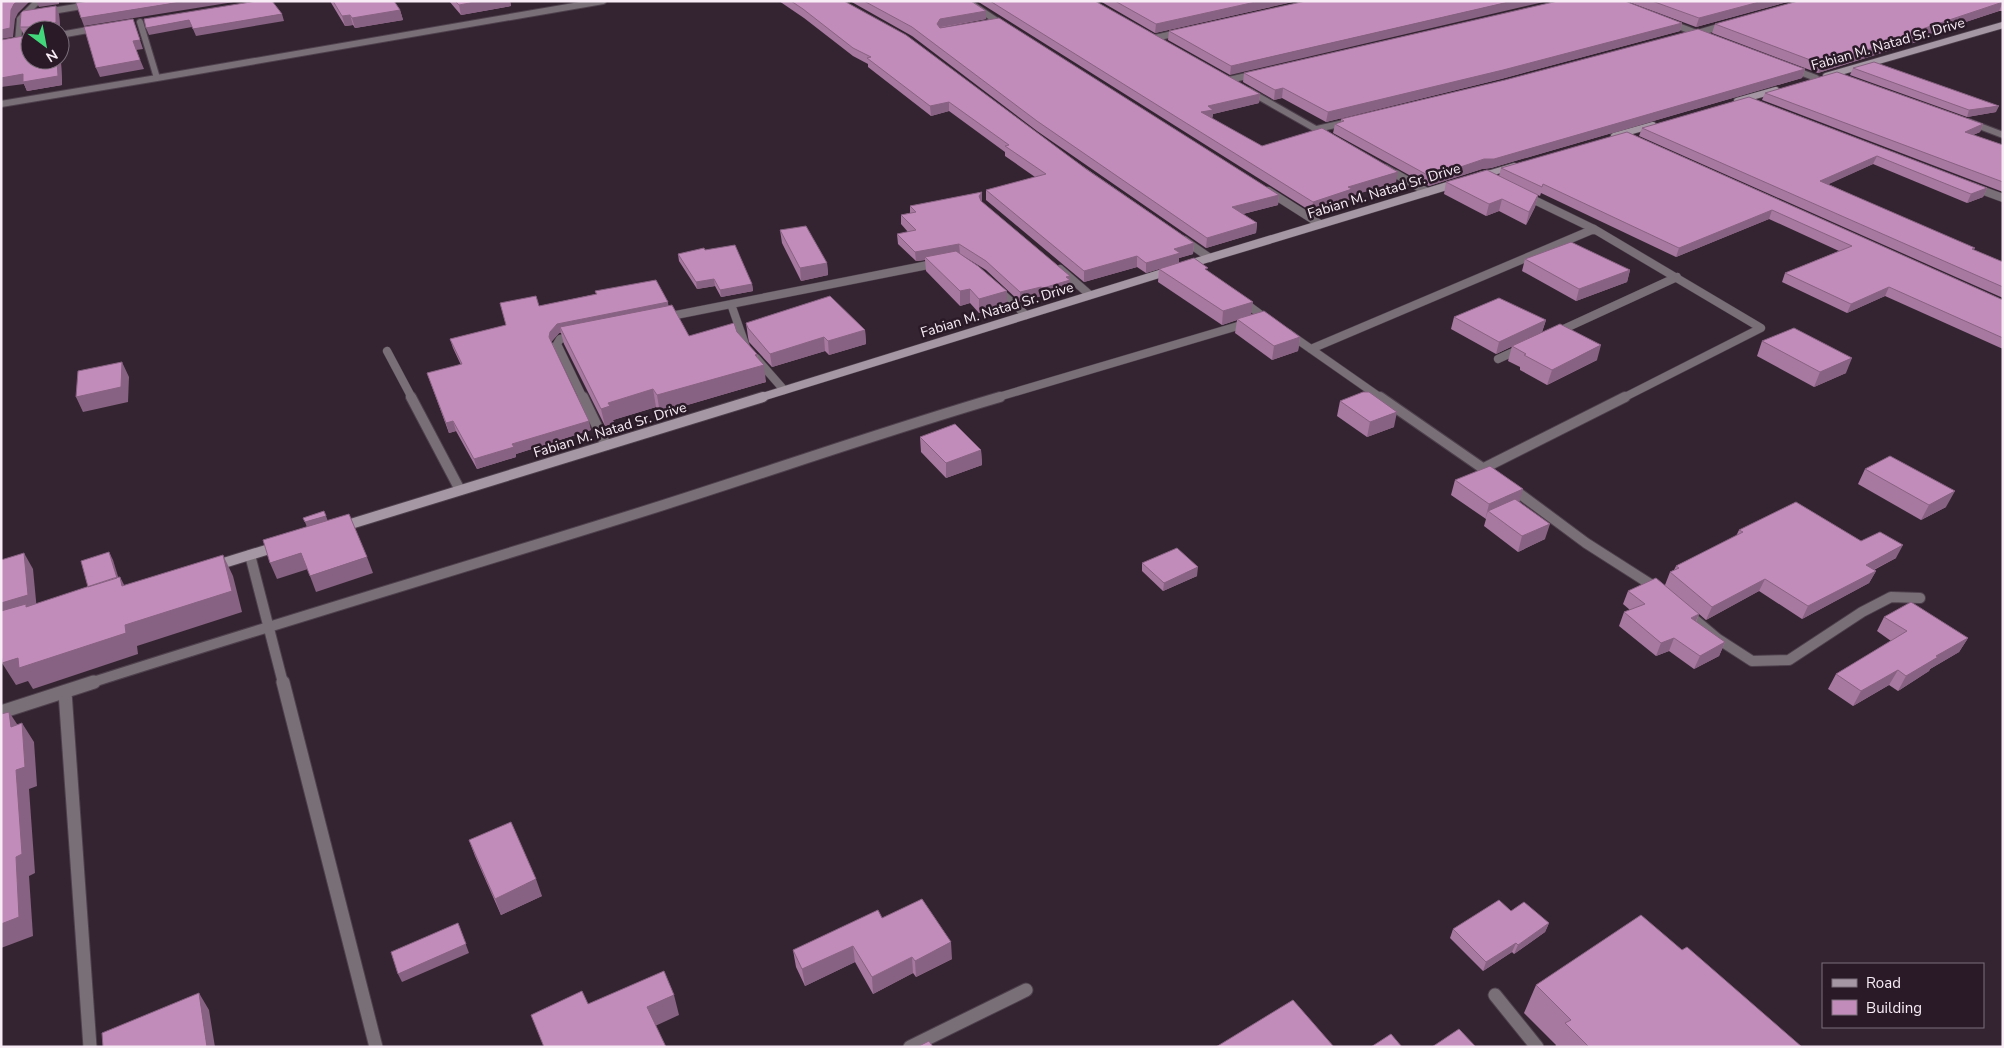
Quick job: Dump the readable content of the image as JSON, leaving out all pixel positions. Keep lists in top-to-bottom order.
{
  "streets": {
    "street": ["Fabian M. Natad Sr. Drive"]
  },
  "legend": ["Road", "Building"],
  "north": "bottom right"
}
